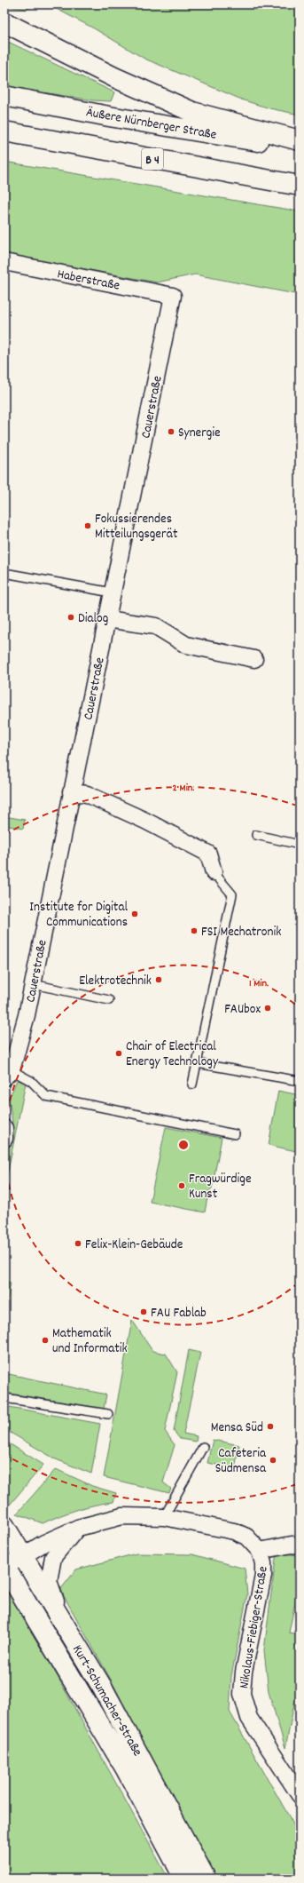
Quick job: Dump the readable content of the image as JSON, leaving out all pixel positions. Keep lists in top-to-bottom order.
{
  "streets": {
    "main road": ["Äußere Nürnberger Straße", "B 4", "Kurt-Schumacher-Straße"],
    "street": ["Haberstraße", "Cauerstraße", "Nikolaus-Fiebiger-Straße"]
  },
  "crossings": [
    ["Haberstraße", "Cauerstraße"]
  ],
  "places": [
    "Synergie",
    "Fokussierendes Mitteilungsgerät",
    "Dialog",
    "Institute for Digital Communications",
    "FSI Mechatronik",
    "Elektrotechnik",
    "FAUbox",
    "Chair of Electrical Energy Technology",
    "Fragwürdige Kunst",
    "Felix-Klein-Gebäude",
    "FAU Fablab",
    "Mathematik und Informatik",
    "Mensa Süd",
    "Cafeteria Südmensa"
  ],
  "rings": ["2 Min.", "1 Min."]
}
